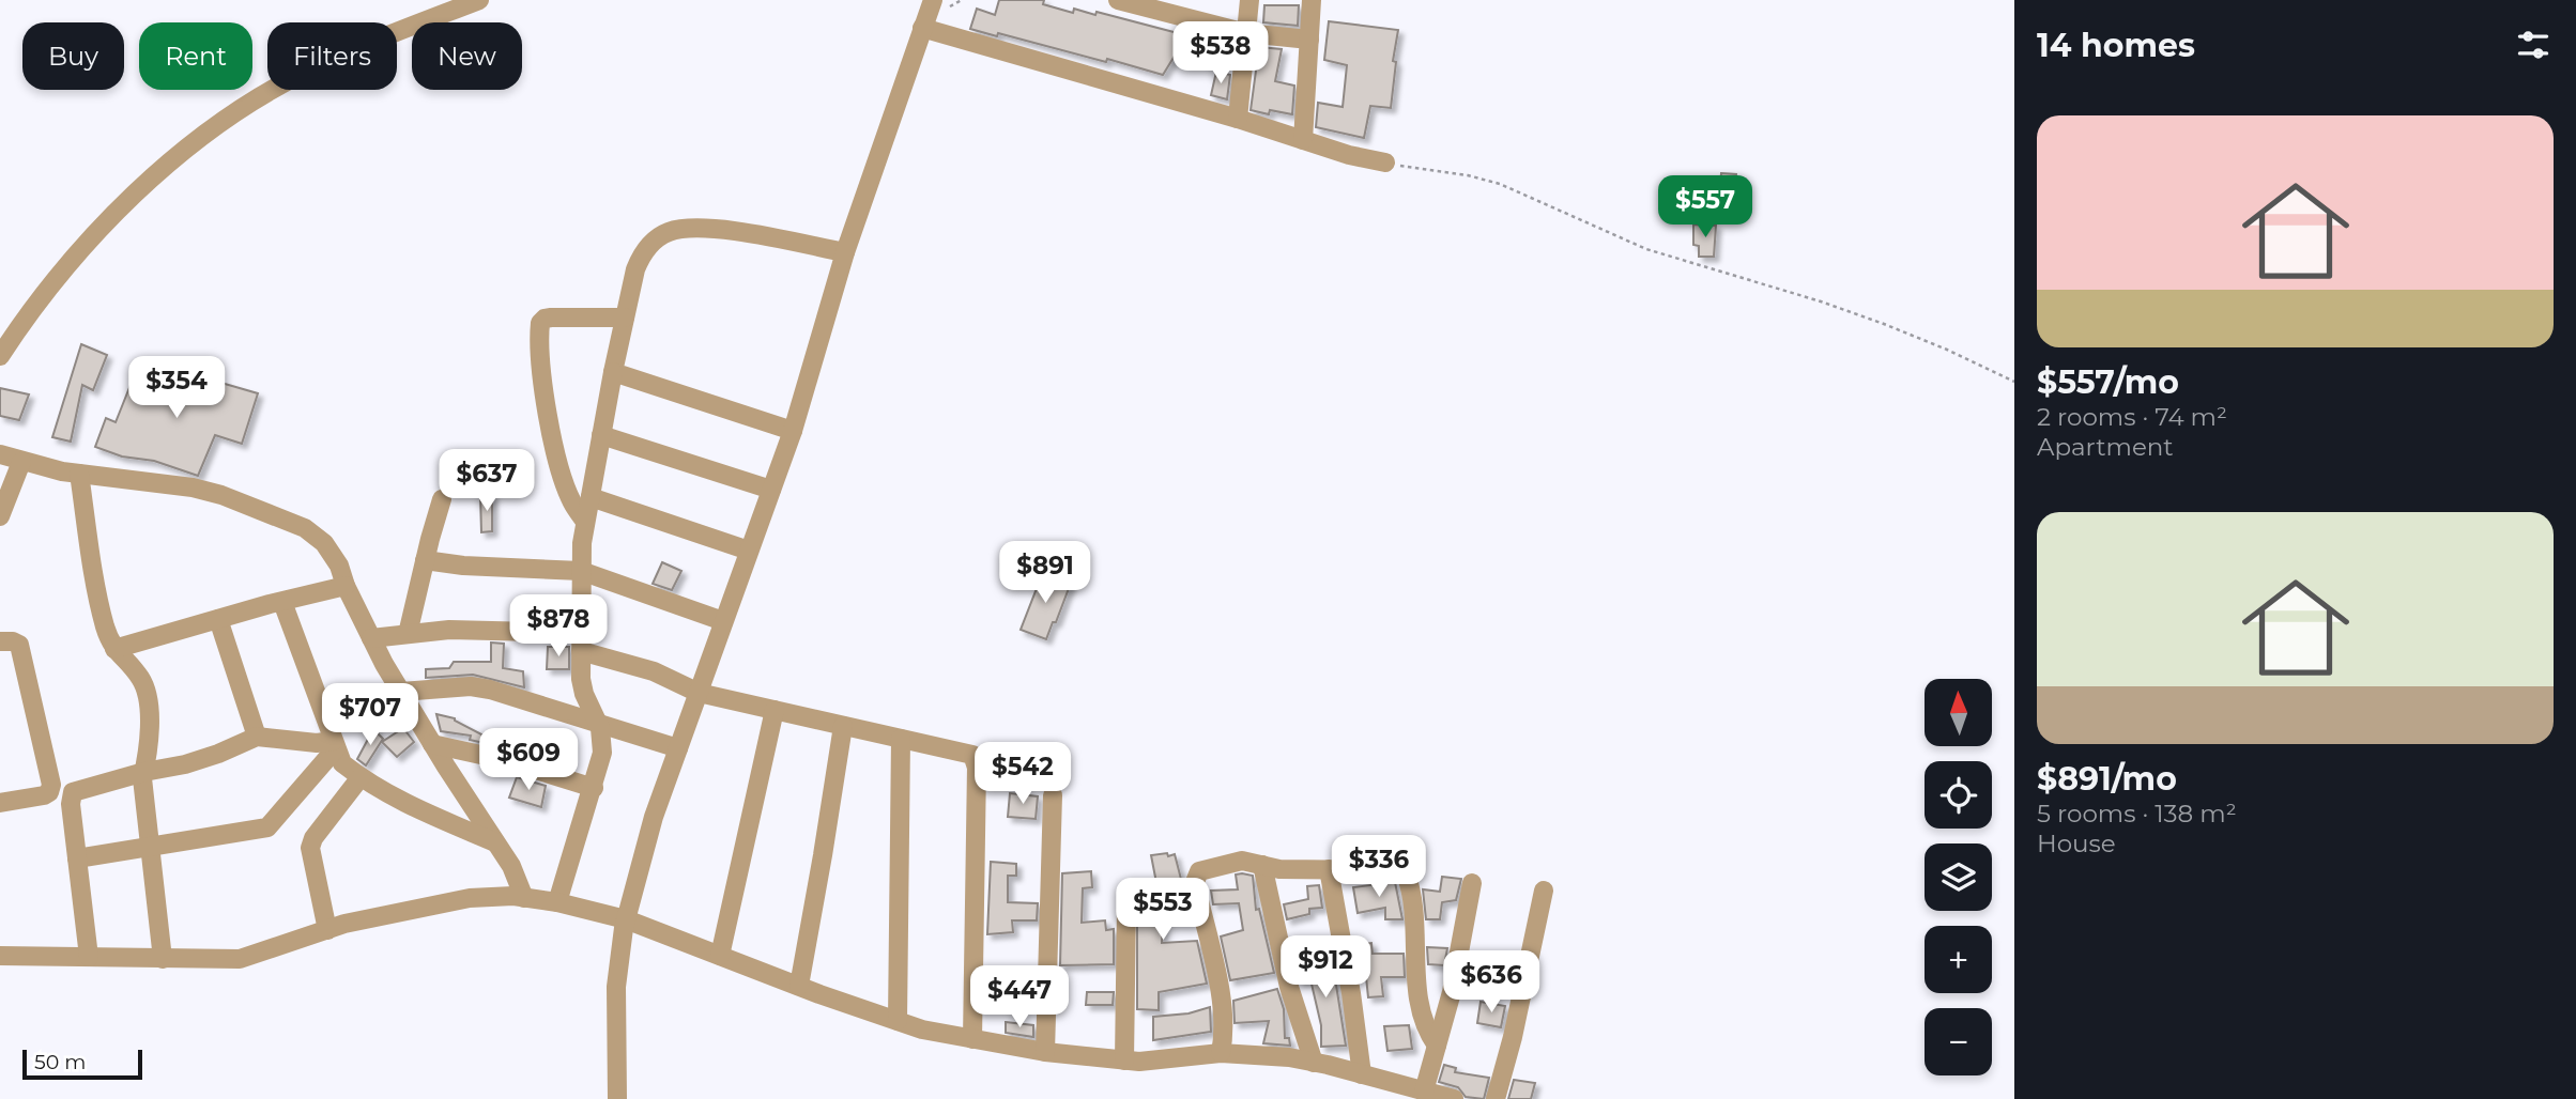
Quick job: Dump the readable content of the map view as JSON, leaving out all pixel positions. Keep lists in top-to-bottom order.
{
  "scale_bar": "50 m",
  "north": "top",
  "page": {
    "heading": "14 homes",
    "price": [
      "$538",
      "$557",
      "$354",
      "$637",
      "$891",
      "$878",
      "$707",
      "$609",
      "$542",
      "$336",
      "$553",
      "$912",
      "$636",
      "$447"
    ],
    "chip": [
      "Buy",
      "Rent",
      "Filters",
      "New"
    ],
    "list": [
      {
        "name": "$557/mo",
        "note": "2 rooms · 74 m² · Apartment"
      },
      {
        "name": "$891/mo",
        "note": "5 rooms · 138 m² · House"
      }
    ],
    "map_buttons": ["+", "−"],
    "scale": "50 m"
  }
}
